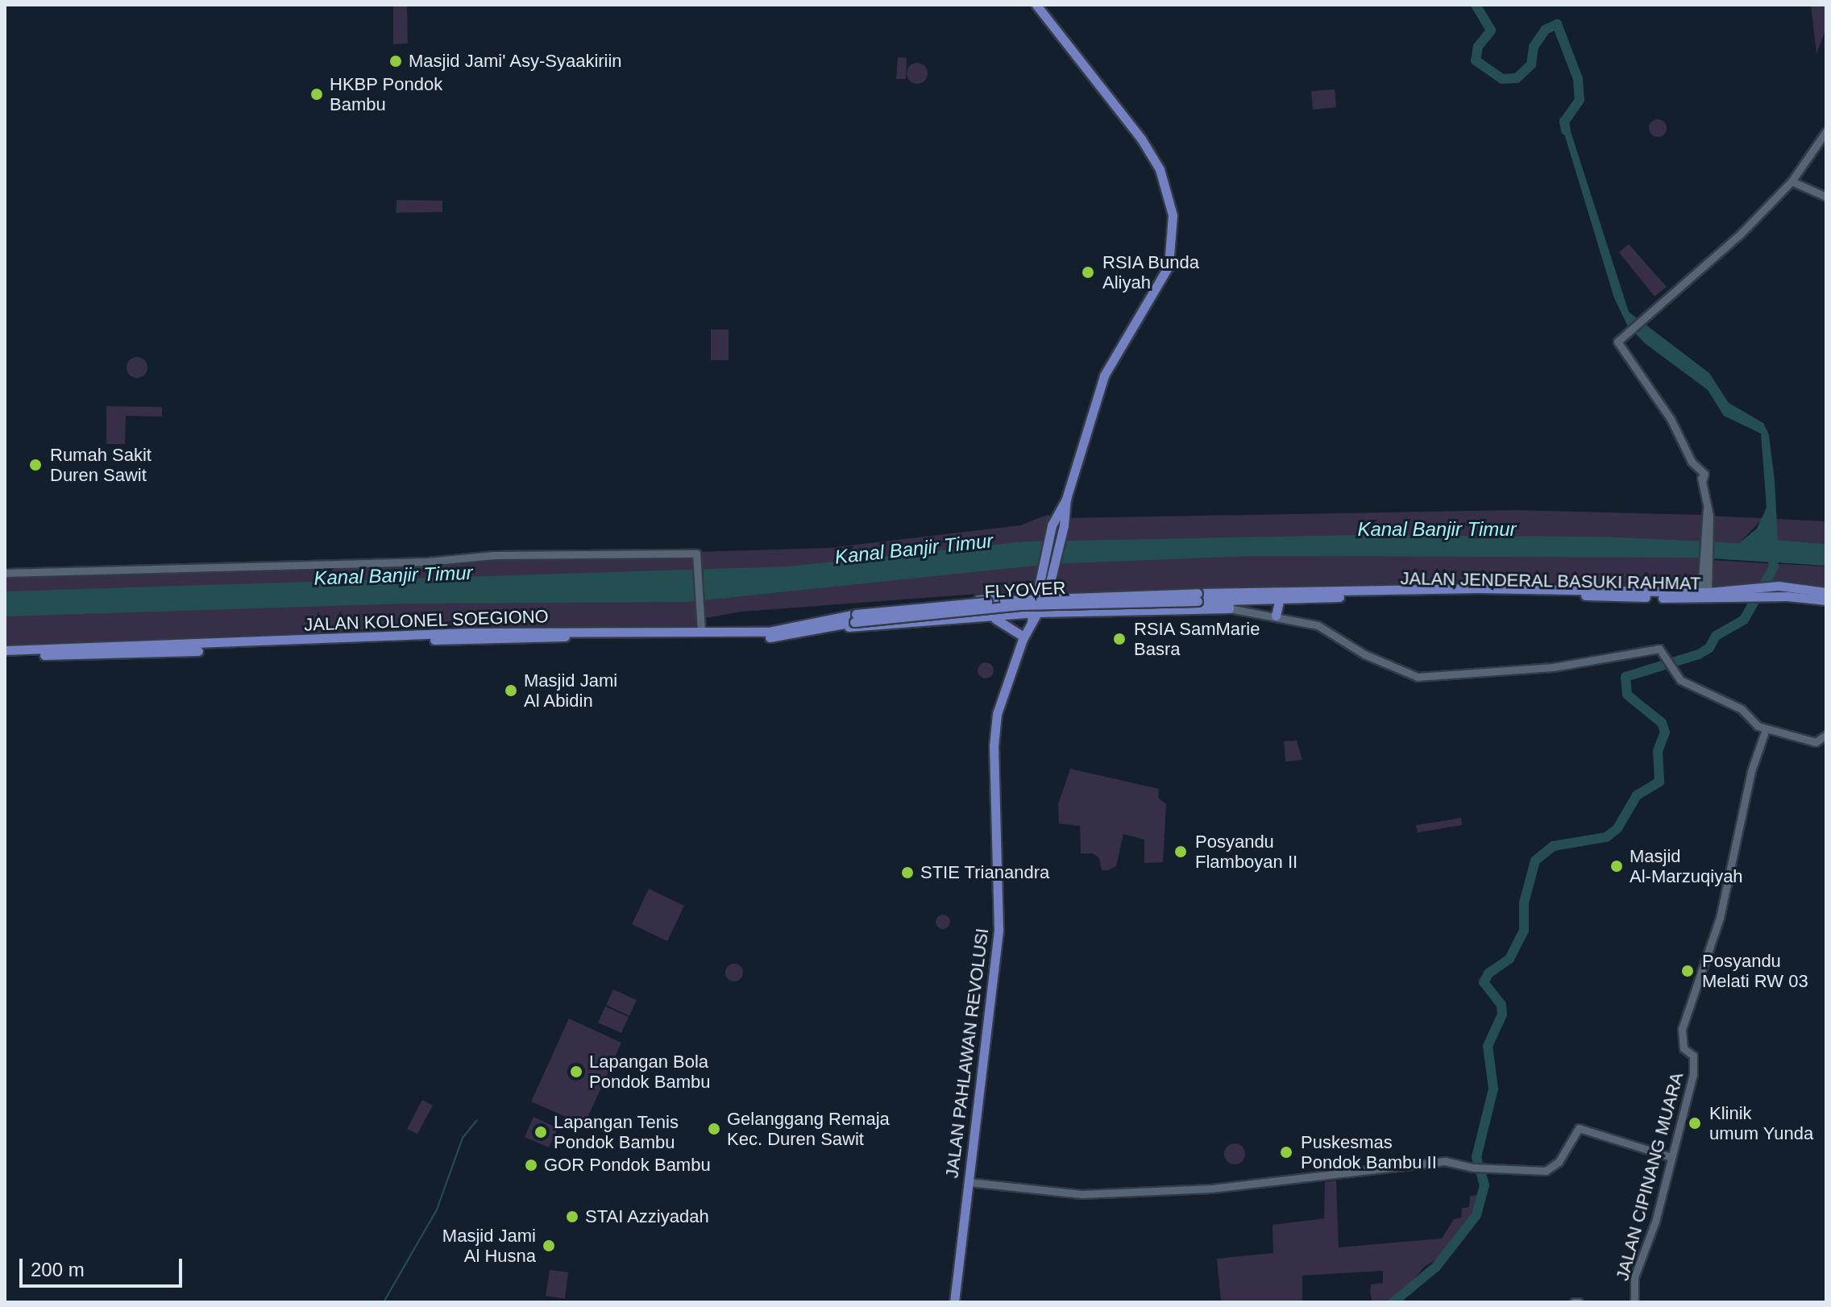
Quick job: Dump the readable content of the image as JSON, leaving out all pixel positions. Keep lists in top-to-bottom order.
{
  "streets": {
    "main road": [
      "JALAN JENDERAL BASUKI RAHMAT",
      "FLYOVER",
      "JALAN KOLONEL SOEGIONO",
      "JALAN PAHLAWAN REVOLUSI"
    ],
    "street": ["JALAN CIPINANG MUARA"]
  },
  "crossings": [
    ["JALAN JENDERAL BASUKI RAHMAT", "FLYOVER"],
    ["JALAN JENDERAL BASUKI RAHMAT", "JALAN KOLONEL SOEGIONO"],
    ["JALAN JENDERAL BASUKI RAHMAT", "JALAN PAHLAWAN REVOLUSI"],
    ["FLYOVER", "JALAN KOLONEL SOEGIONO"],
    ["JALAN KOLONEL SOEGIONO", "JALAN PAHLAWAN REVOLUSI"]
  ],
  "water": ["Kanal Banjir Timur"],
  "places": [
    "Masjid Jami' Asy-Syaakiriin",
    "HKBP Pondok Bambu",
    "RSIA Bunda Aliyah",
    "Rumah Sakit Duren Sawit",
    "RSIA SamMarie Basra",
    "Masjid Jami Al Abidin",
    "Posyandu Flamboyan II",
    "Masjid Al-Marzuqiyah",
    "STIE Trianandra",
    "Posyandu Melati RW 03",
    "Lapangan Bola Pondok Bambu",
    "Klinik umum Yunda",
    "Gelanggang Remaja Kec. Duren Sawit",
    "Lapangan Tenis Pondok Bambu",
    "Puskesmas Pondok Bambu II",
    "GOR Pondok Bambu",
    "STAI Azziyadah",
    "Masjid Jami Al Husna"
  ],
  "scale_bar": "200 m"
}
